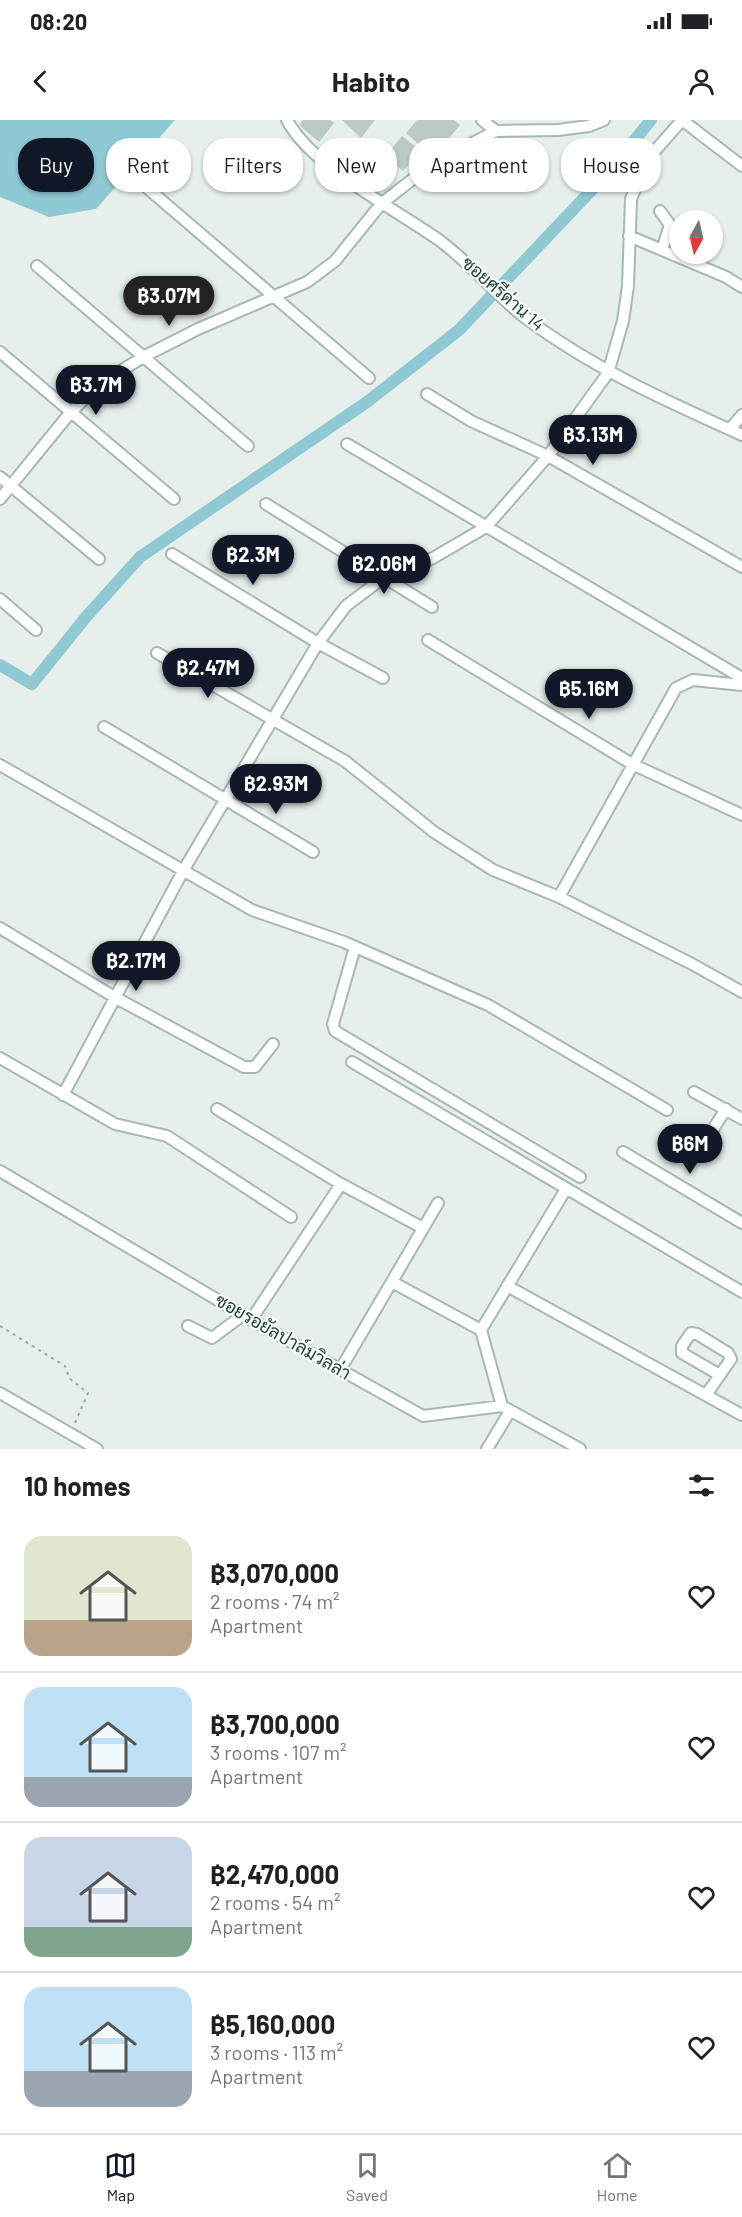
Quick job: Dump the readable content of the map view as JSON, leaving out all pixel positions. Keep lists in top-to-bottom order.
{
  "streets": {
    "street": ["ซอยศรีด่าน 14", "ซอยรอยัลปาล์มวิลล่า"]
  },
  "north": "bottom",
  "page": {
    "status": "08:20",
    "header": "Habito",
    "chip": [
      "Buy",
      "Rent",
      "Filters",
      "New",
      "Apartment",
      "House"
    ],
    "price": [
      "฿3.07M",
      "฿3.7M",
      "฿3.13M",
      "฿2.3M",
      "฿2.06M",
      "฿2.47M",
      "฿5.16M",
      "฿2.93M",
      "฿2.17M",
      "฿6M"
    ],
    "heading": "10 homes",
    "list": [
      {
        "name": "฿3,070,000",
        "note": "2 rooms · 74 m² · Apartment"
      },
      {
        "name": "฿3,700,000",
        "note": "3 rooms · 107 m² · Apartment"
      },
      {
        "name": "฿2,470,000",
        "note": "2 rooms · 54 m² · Apartment"
      },
      {
        "name": "฿5,160,000",
        "note": "3 rooms · 113 m² · Apartment"
      }
    ],
    "tabs": ["Map", "Saved", "Home"]
  }
}
